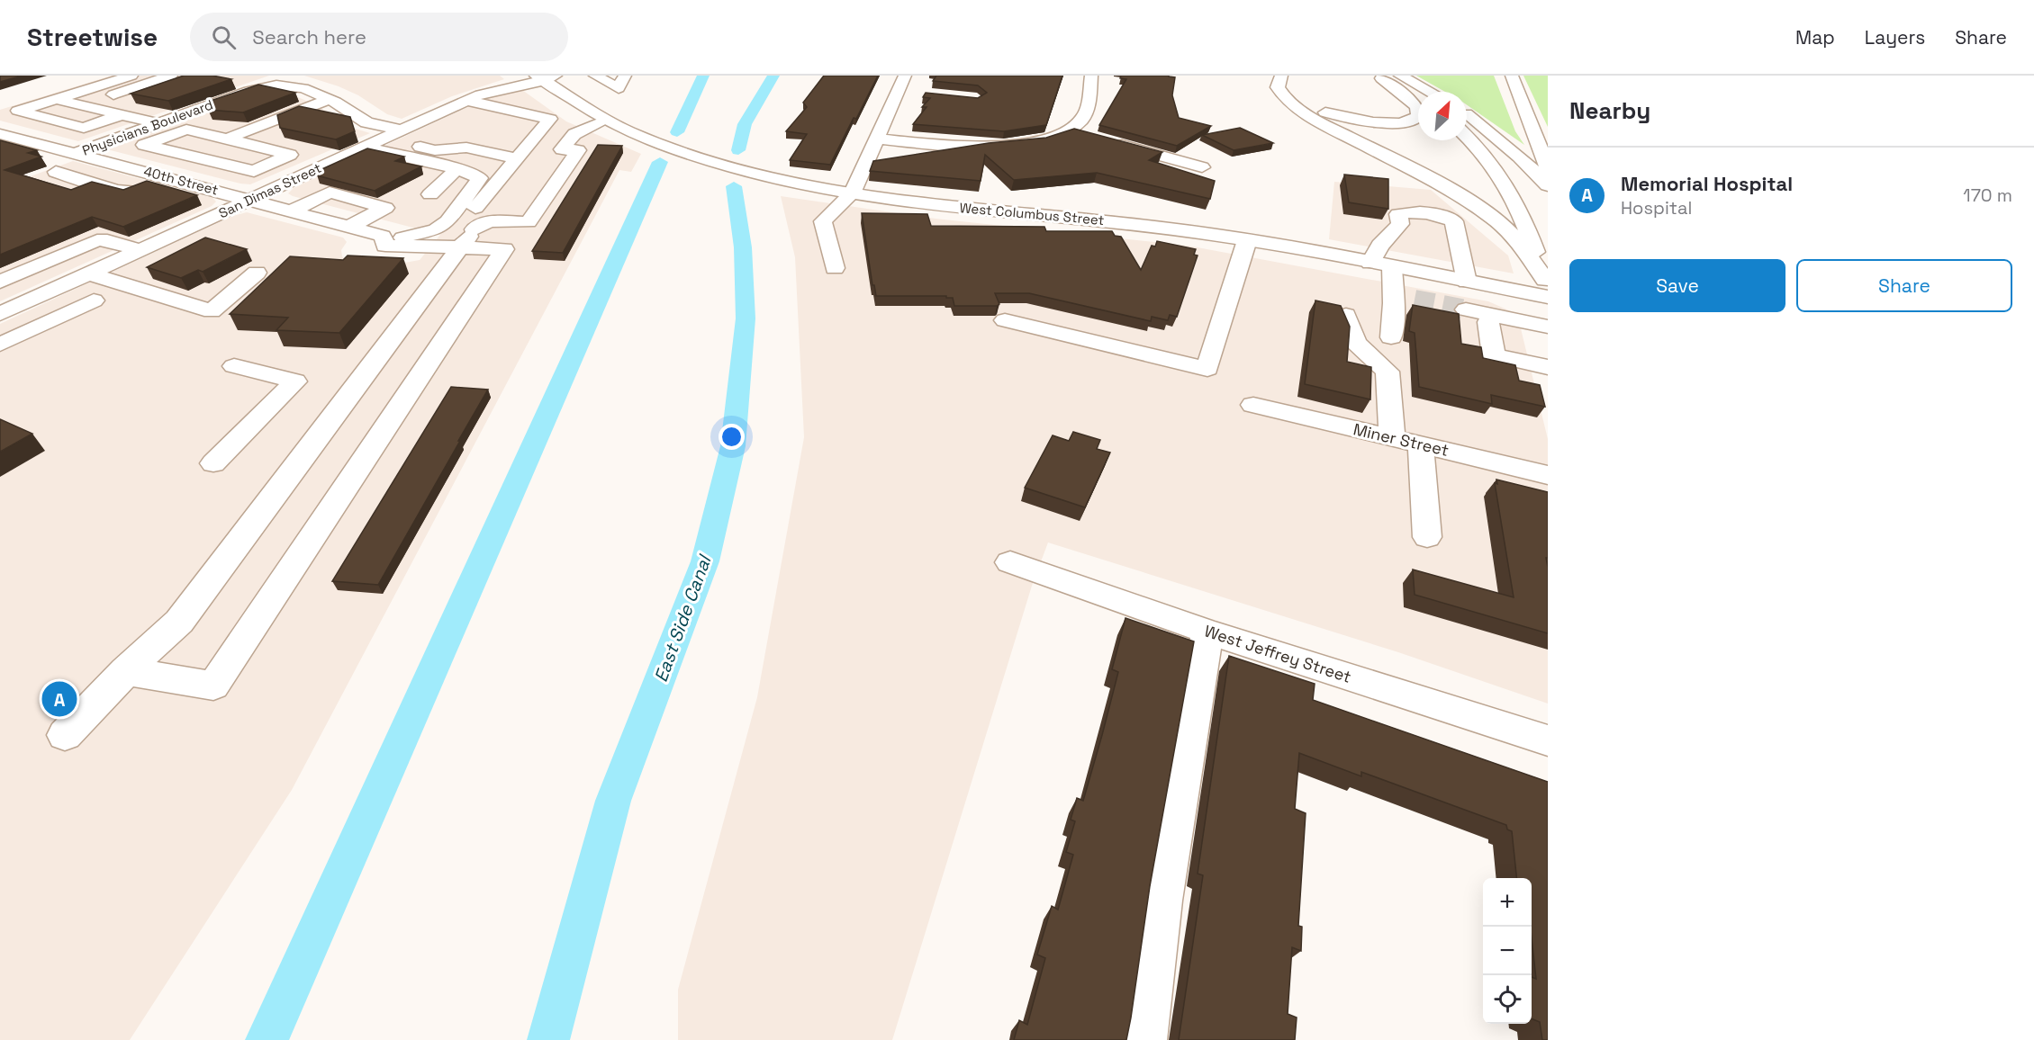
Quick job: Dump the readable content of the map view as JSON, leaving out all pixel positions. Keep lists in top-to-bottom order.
{
  "streets": {
    "street": [
      "Physicians Boulevard",
      "40th Street",
      "San Dimas Street",
      "West Columbus Street",
      "Miner Street",
      "West Jeffrey Street"
    ]
  },
  "crossings": [
    ["Physicians Boulevard", "40th Street"],
    ["Physicians Boulevard", "San Dimas Street"],
    ["40th Street", "San Dimas Street"],
    ["San Dimas Street", "West Columbus Street"]
  ],
  "water": ["East Side Canal"],
  "north": "top right",
  "page": {
    "header": "Streetwise",
    "search": "Search here",
    "nav": ["Map", "Layers", "Share"],
    "heading": "Nearby",
    "list": [
      {
        "mark": "A",
        "name": "Memorial Hospital",
        "note": "Hospital",
        "value": "170 m"
      }
    ],
    "buttons": ["Save", "Share"],
    "pins": "A",
    "map_buttons": ["+", "−"]
  }
}
